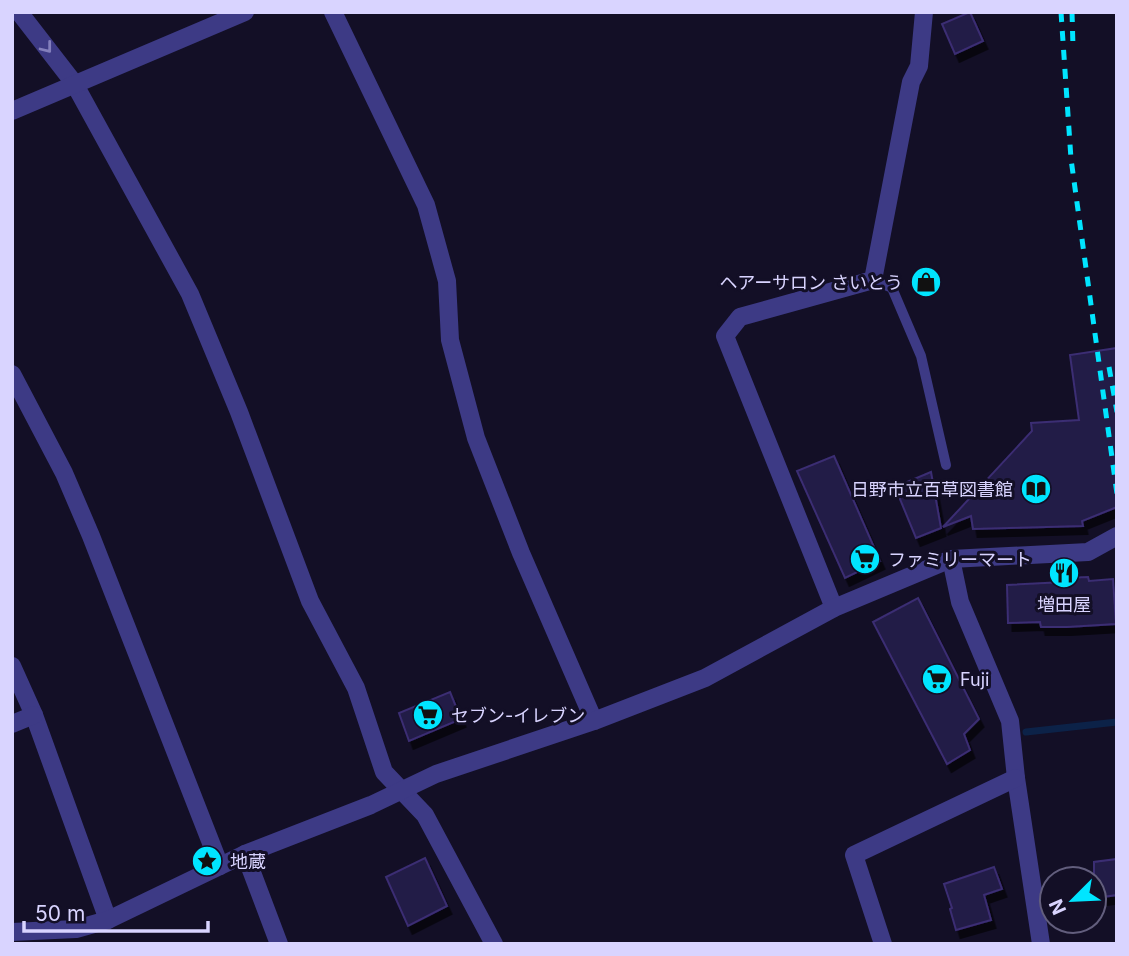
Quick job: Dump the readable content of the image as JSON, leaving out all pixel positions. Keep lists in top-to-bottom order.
{
  "places": {
    "shop": ["ヘアーサロン さいとう"],
    "library": ["日野市立百草図書館"],
    "supermarket": ["ファミリーマート", "Fuji", "セブン-イレブン"],
    "restaurant": ["増田屋"],
    "place": ["地蔵"]
  },
  "scale_bar": "50 m",
  "north": "bottom left"
}
